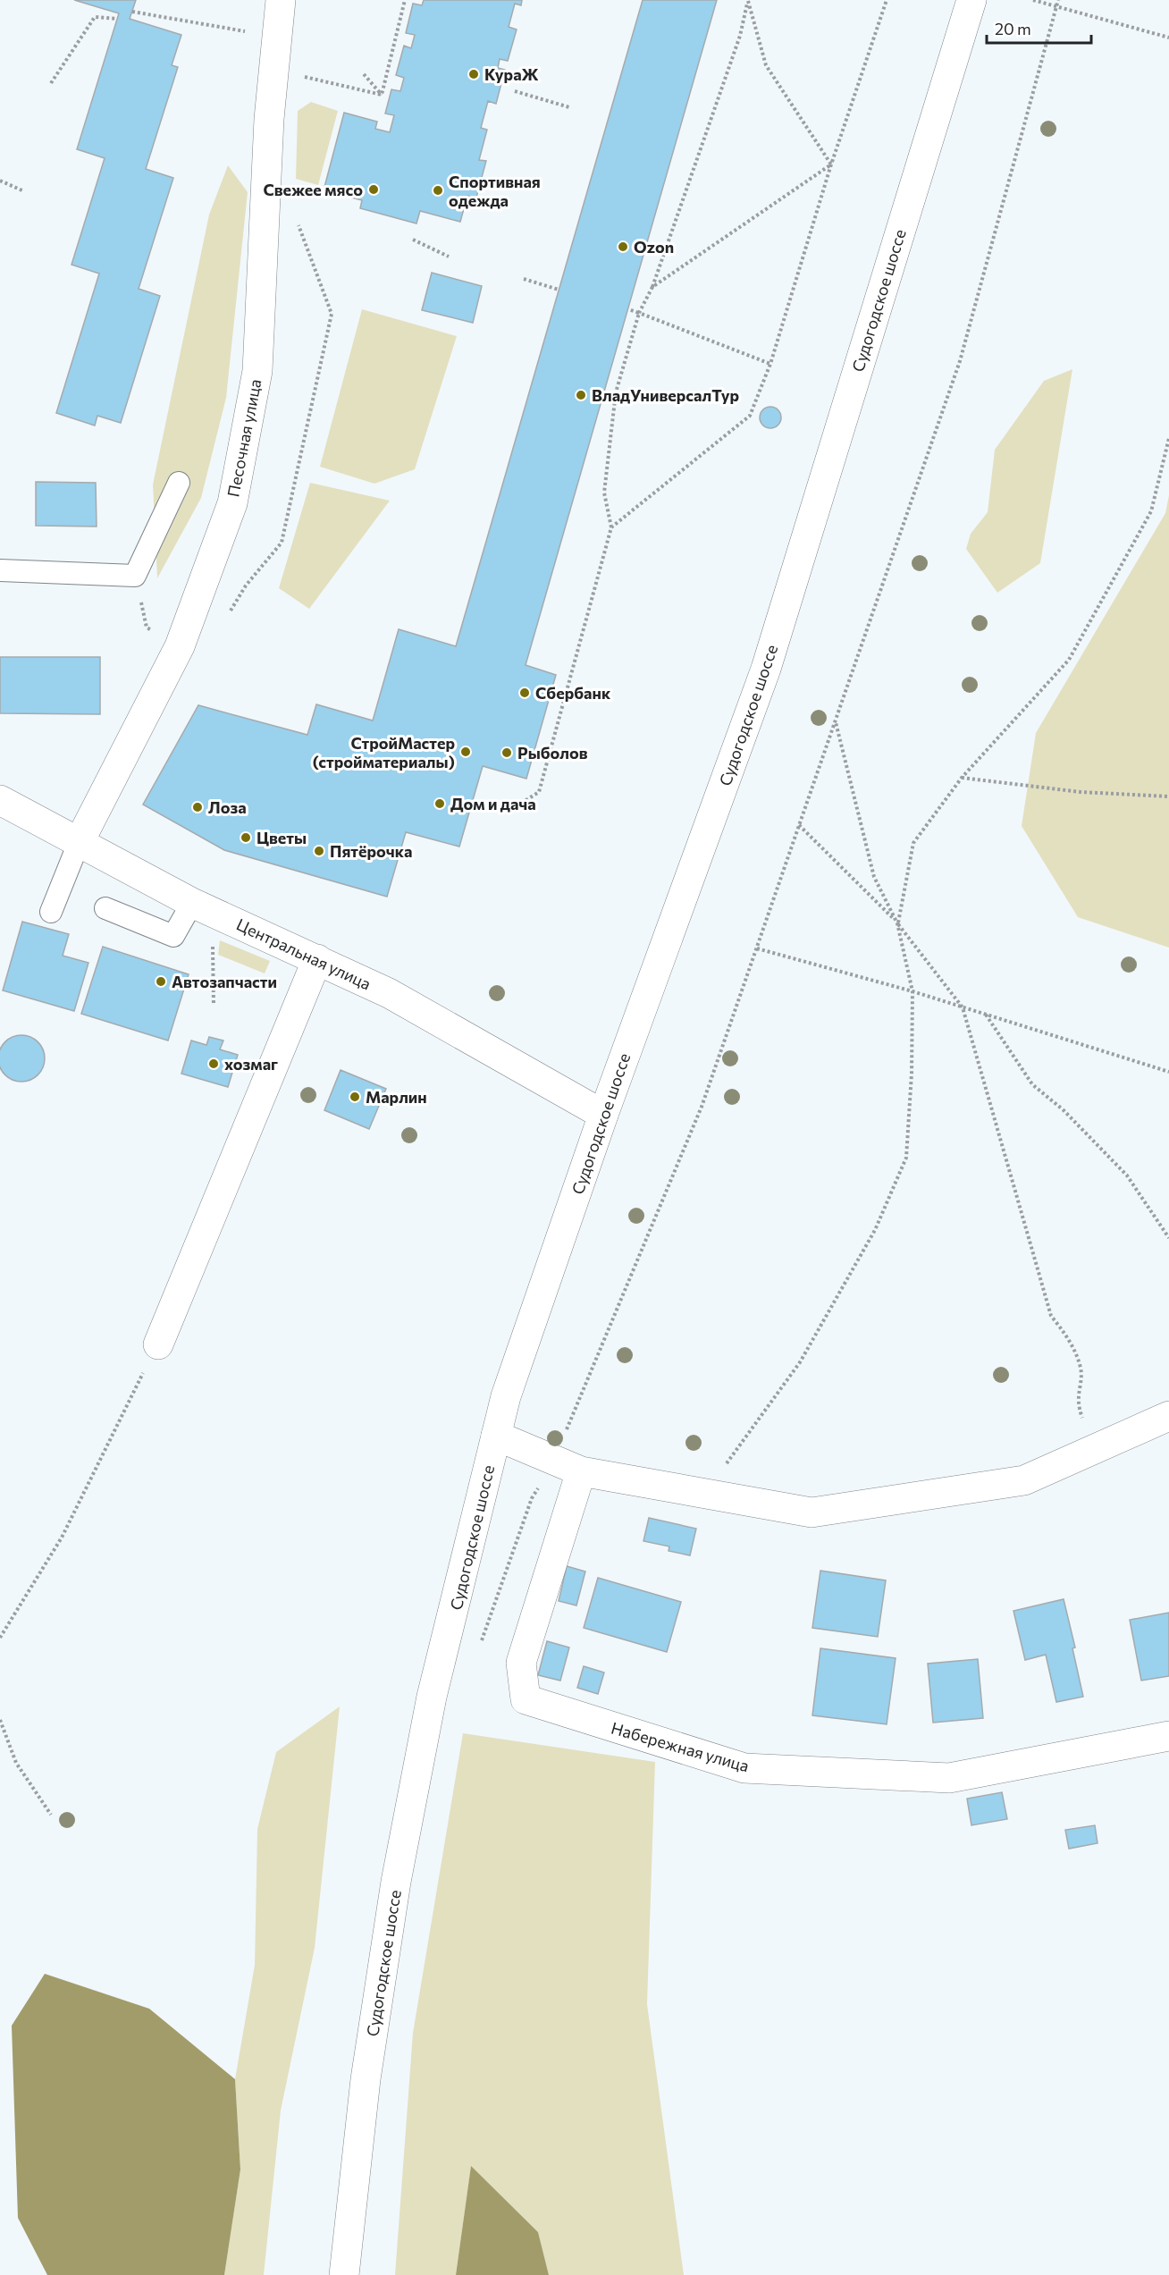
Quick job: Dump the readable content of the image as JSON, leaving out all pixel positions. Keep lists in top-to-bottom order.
{
  "streets": {
    "street": [
      "Судогодское шоссе",
      "Песочная улица",
      "Центральная улица",
      "Набережная улица"
    ]
  },
  "crossings": [
    ["Судогодское шоссе", "Центральная улица"],
    ["Песочная улица", "Центральная улица"]
  ],
  "places": [
    "КураЖ",
    "Свежее мясо",
    "Спортивная одежда",
    "Ozon",
    "ВладУниверсалТур",
    "Сбербанк",
    "СтройМастер (стройматериалы)",
    "Рыболов",
    "Дом и дача",
    "Лоза",
    "Цветы",
    "Пятёрочка",
    "Автозапчасти",
    "хозмаг",
    "Марлин"
  ],
  "scale_bar": "20 m"
}
